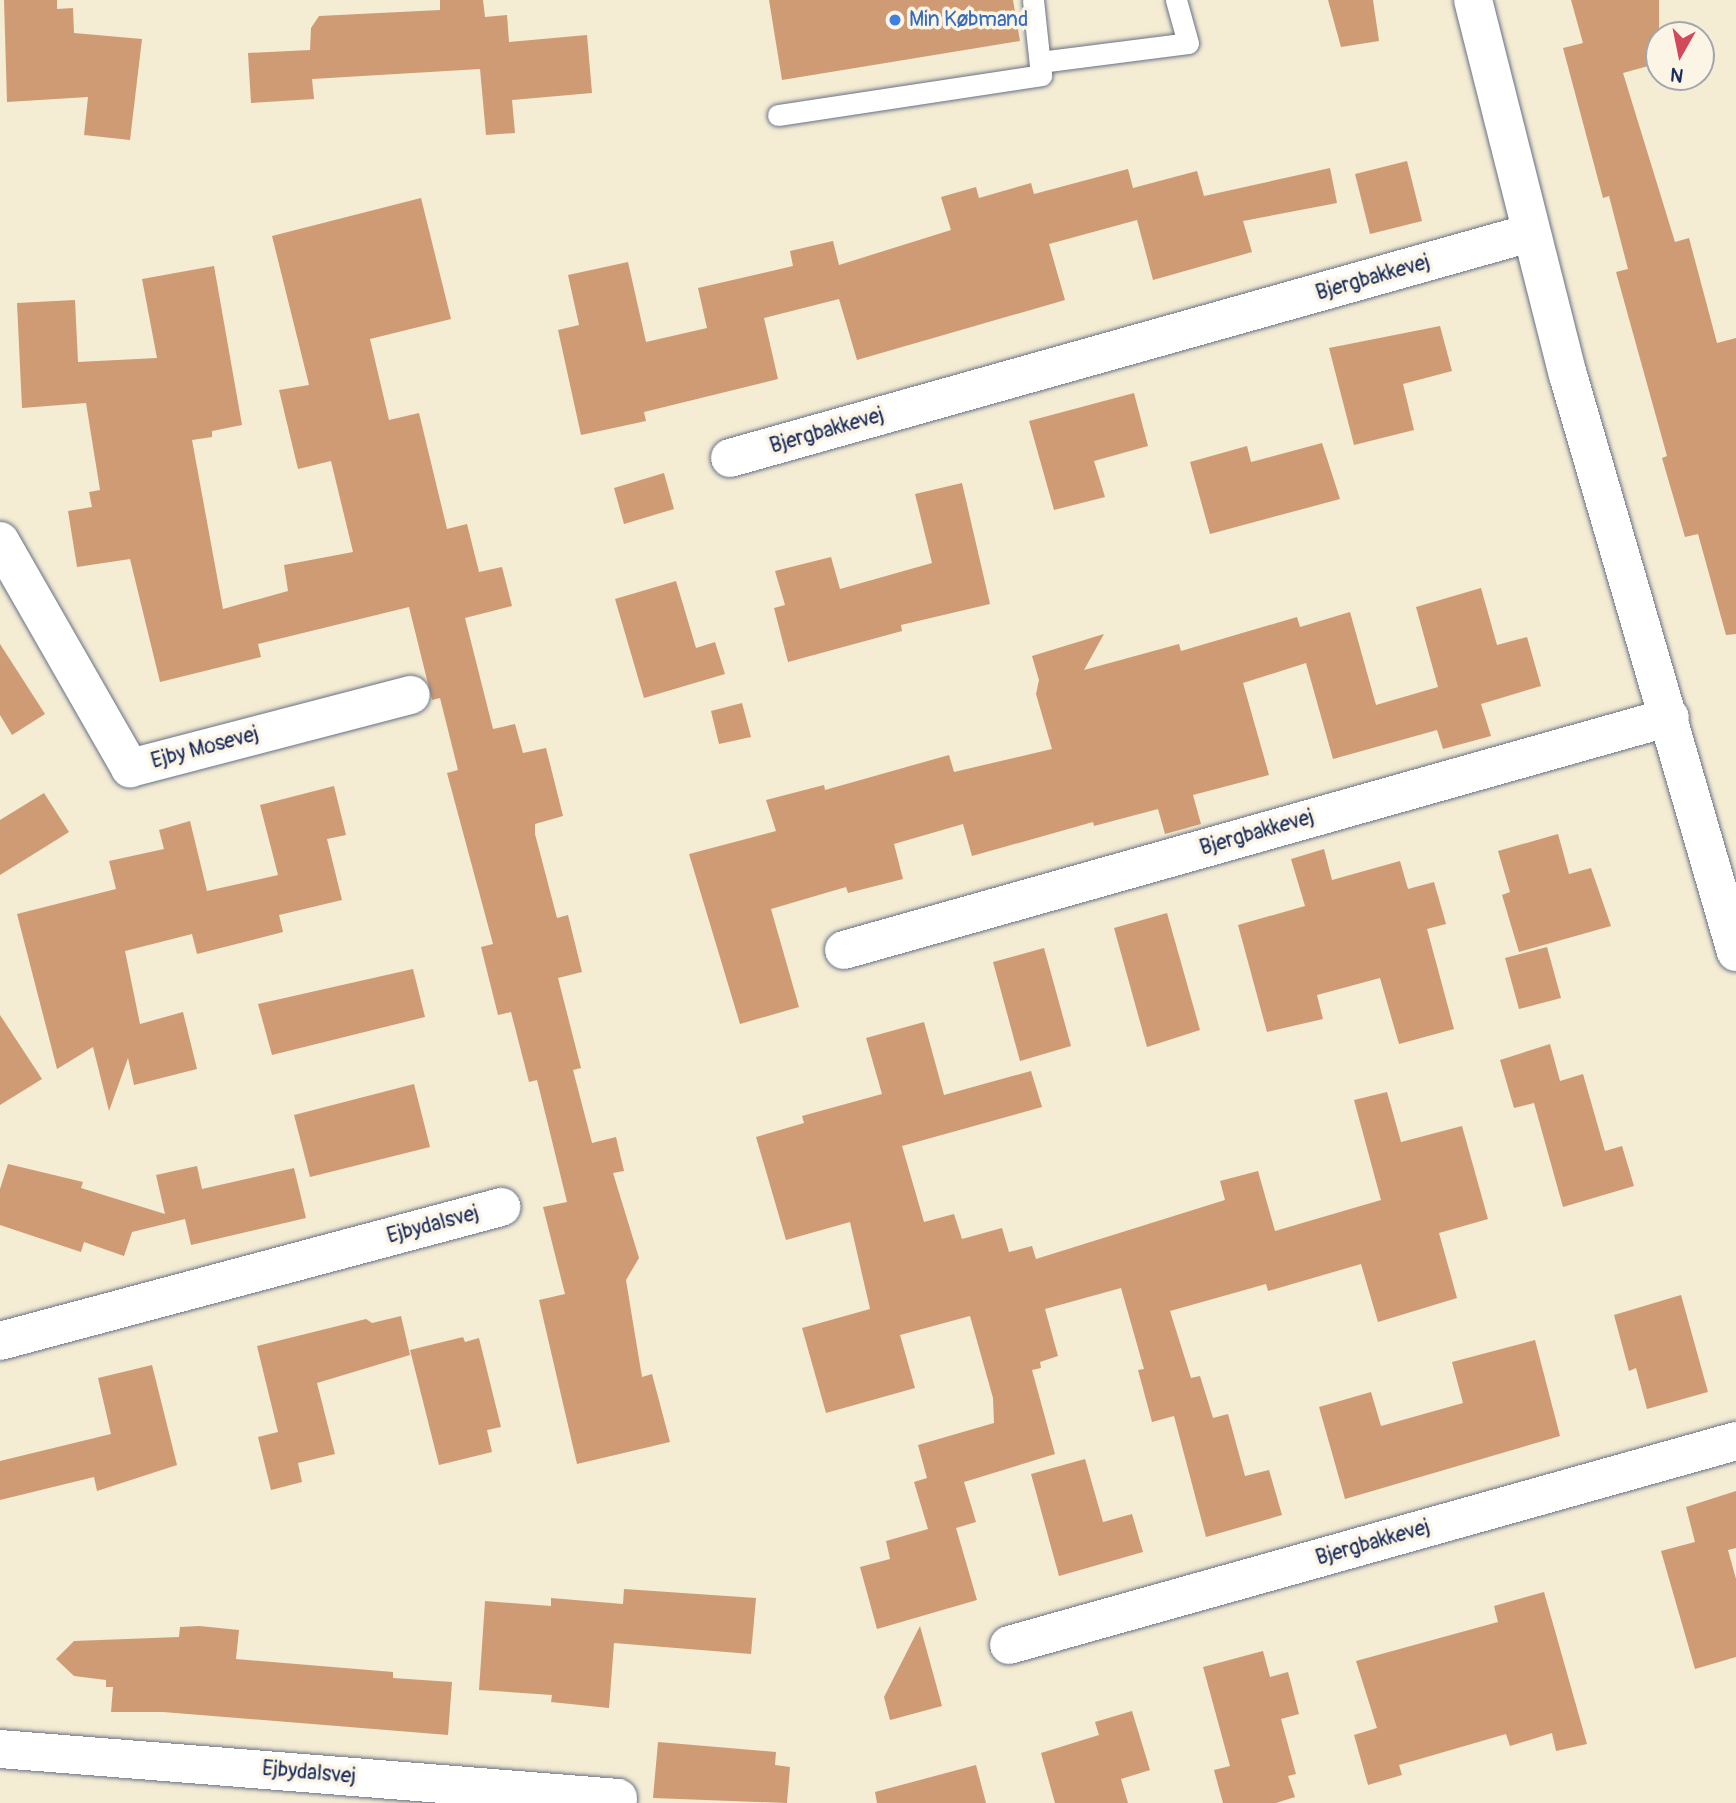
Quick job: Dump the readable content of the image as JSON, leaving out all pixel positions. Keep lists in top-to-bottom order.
{
  "streets": {
    "street": ["Bjergbakkevej", "Ejby Mosevej", "Ejbydalsvej"]
  },
  "places": ["Min Købmand"],
  "north": "bottom"
}
